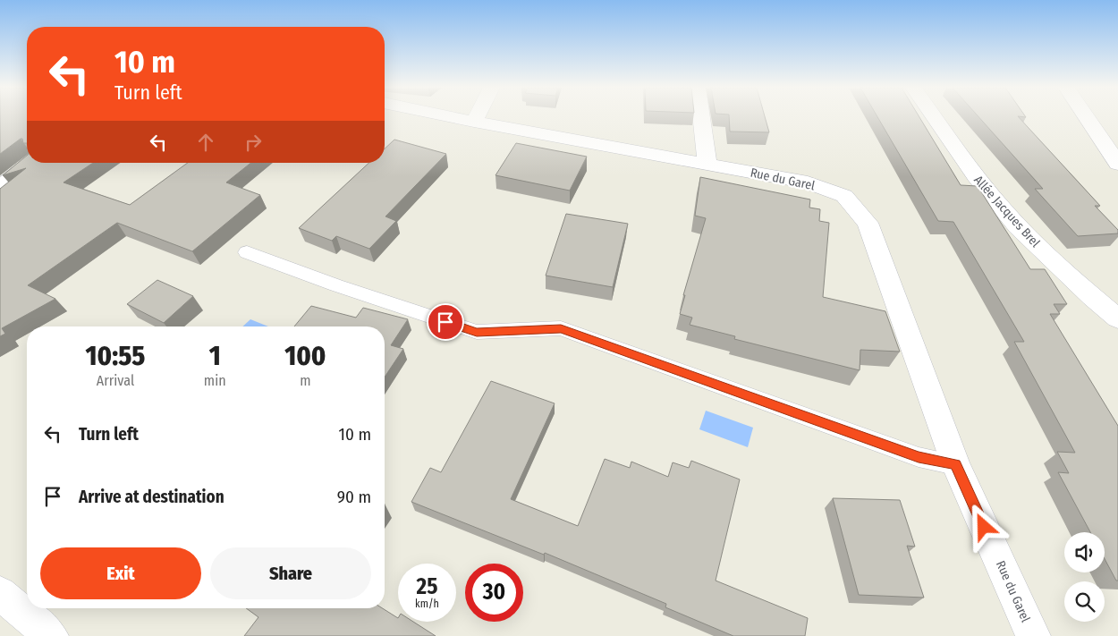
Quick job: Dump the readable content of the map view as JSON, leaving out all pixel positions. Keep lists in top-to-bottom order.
{
  "streets": {
    "street": ["Rue du Garel", "Allée Jacques Brel"]
  },
  "page": {
    "turn": ["10 m", "Turn left"],
    "eta": [
      "10:55",
      "Arrival",
      "1",
      "min",
      "100",
      "m"
    ],
    "list": [
      {
        "name": "Turn left",
        "value": "10 m"
      },
      {
        "name": "Arrive at destination",
        "value": "90 m"
      }
    ],
    "buttons": ["Exit", "Share"],
    "speed": "25 km/h",
    "limit": "30"
  }
}
